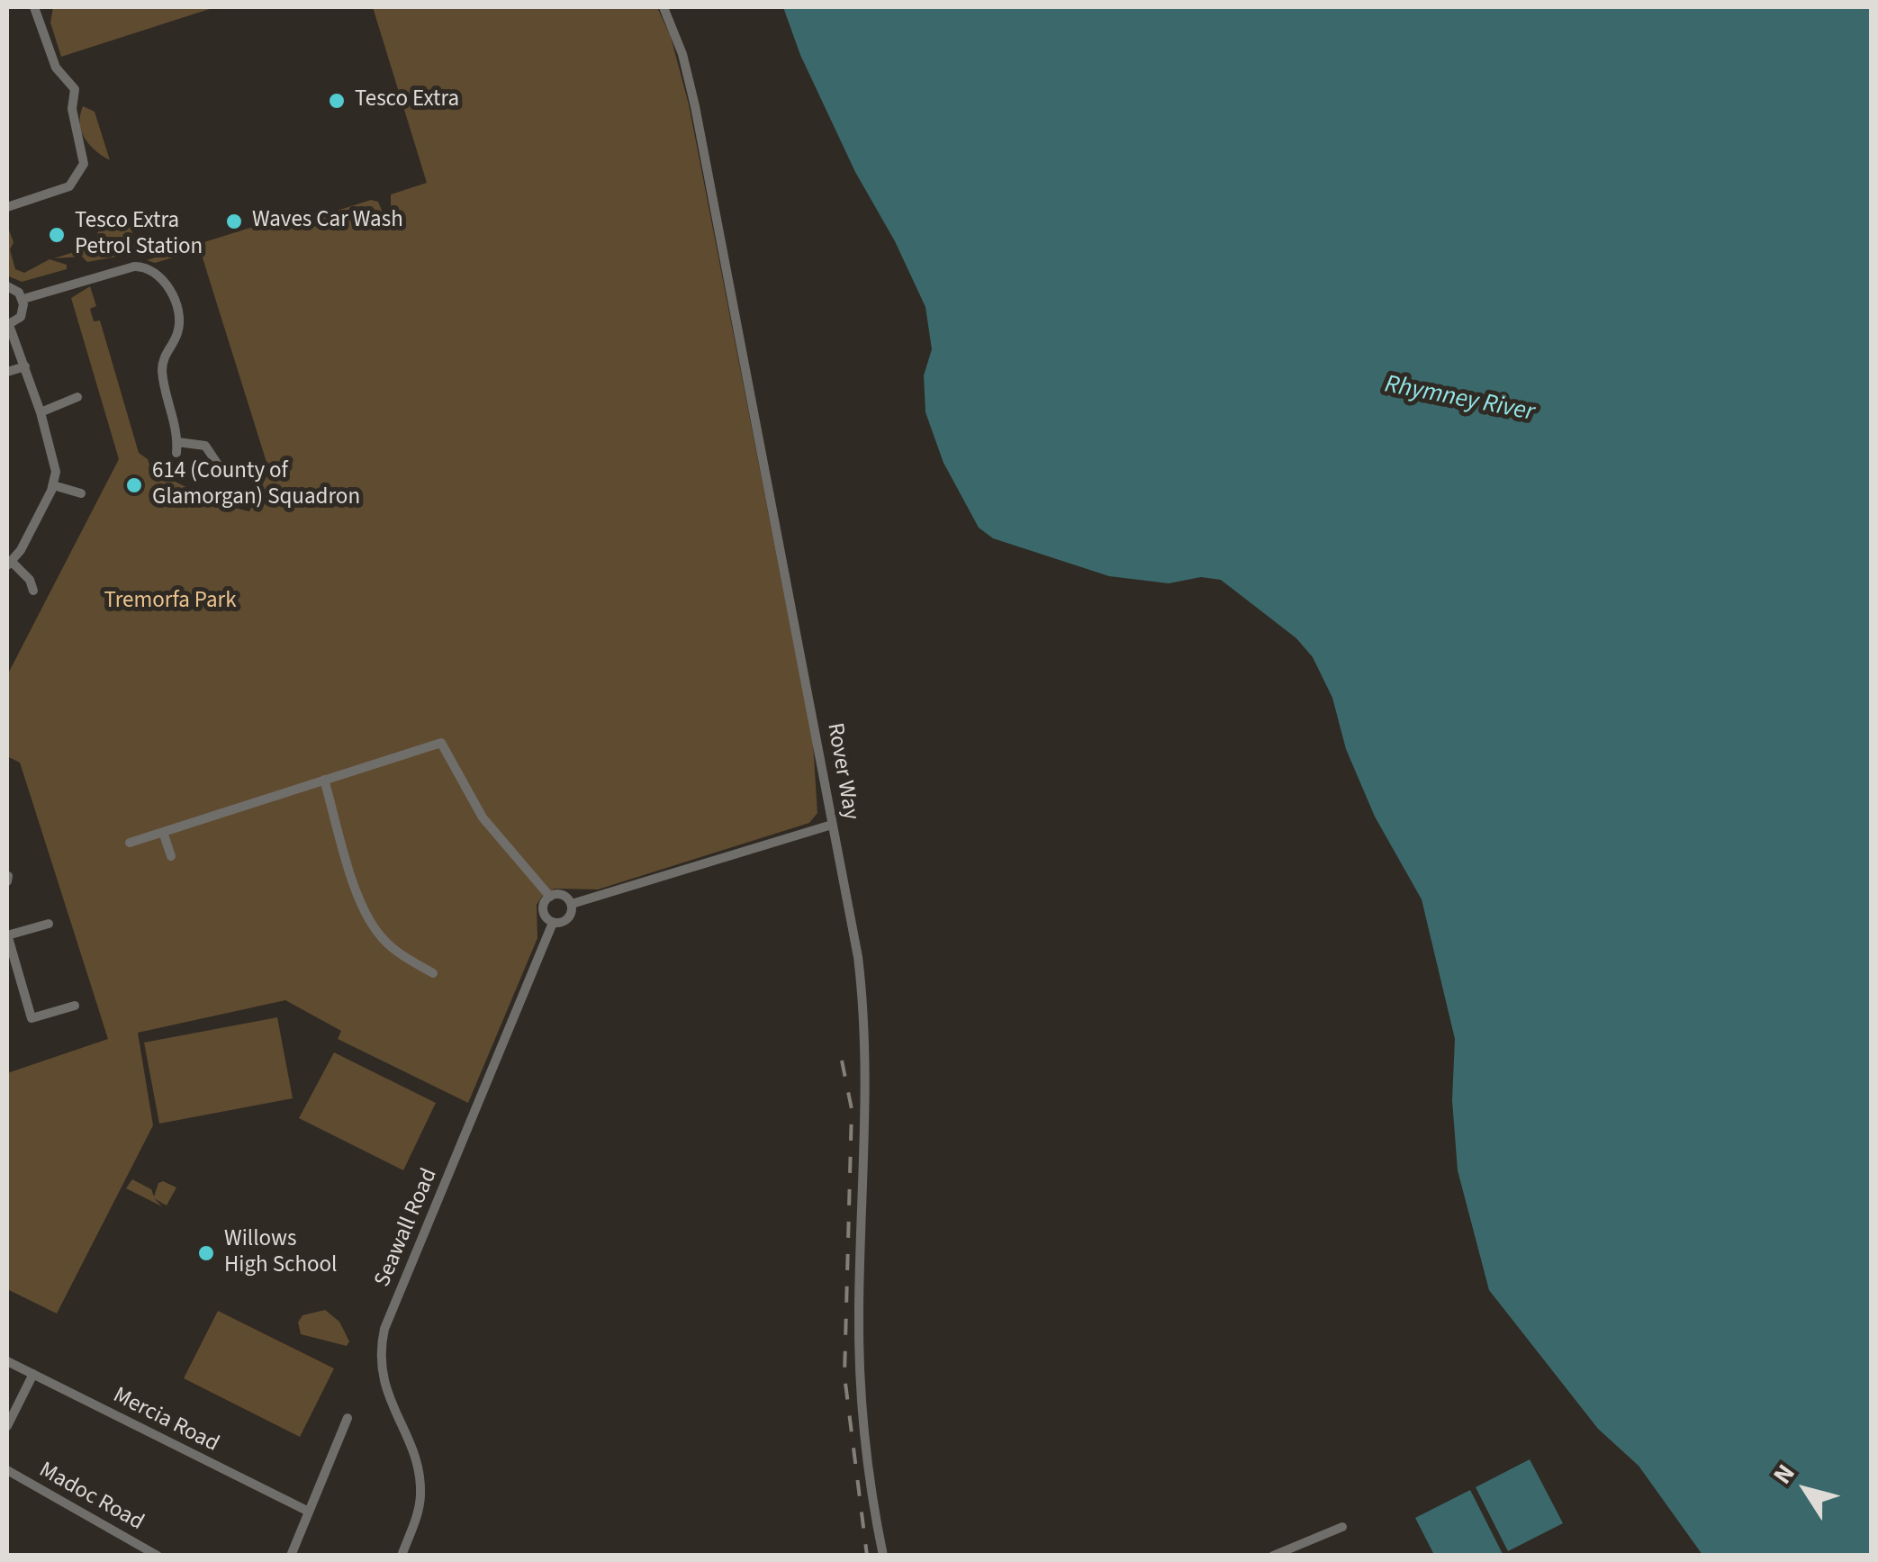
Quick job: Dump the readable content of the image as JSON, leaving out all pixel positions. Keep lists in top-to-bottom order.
{
  "streets": {
    "street": [
      "Rover Way",
      "Seawall Road",
      "Mercia Road",
      "Madoc Road"
    ]
  },
  "water": ["Rhymney River"],
  "parks": ["Tremorfa Park"],
  "places": [
    "Tesco Extra",
    "Waves Car Wash",
    "Tesco Extra Petrol Station",
    "614 (County of Glamorgan) Squadron",
    "Willows High School"
  ],
  "north": "top left"
}
